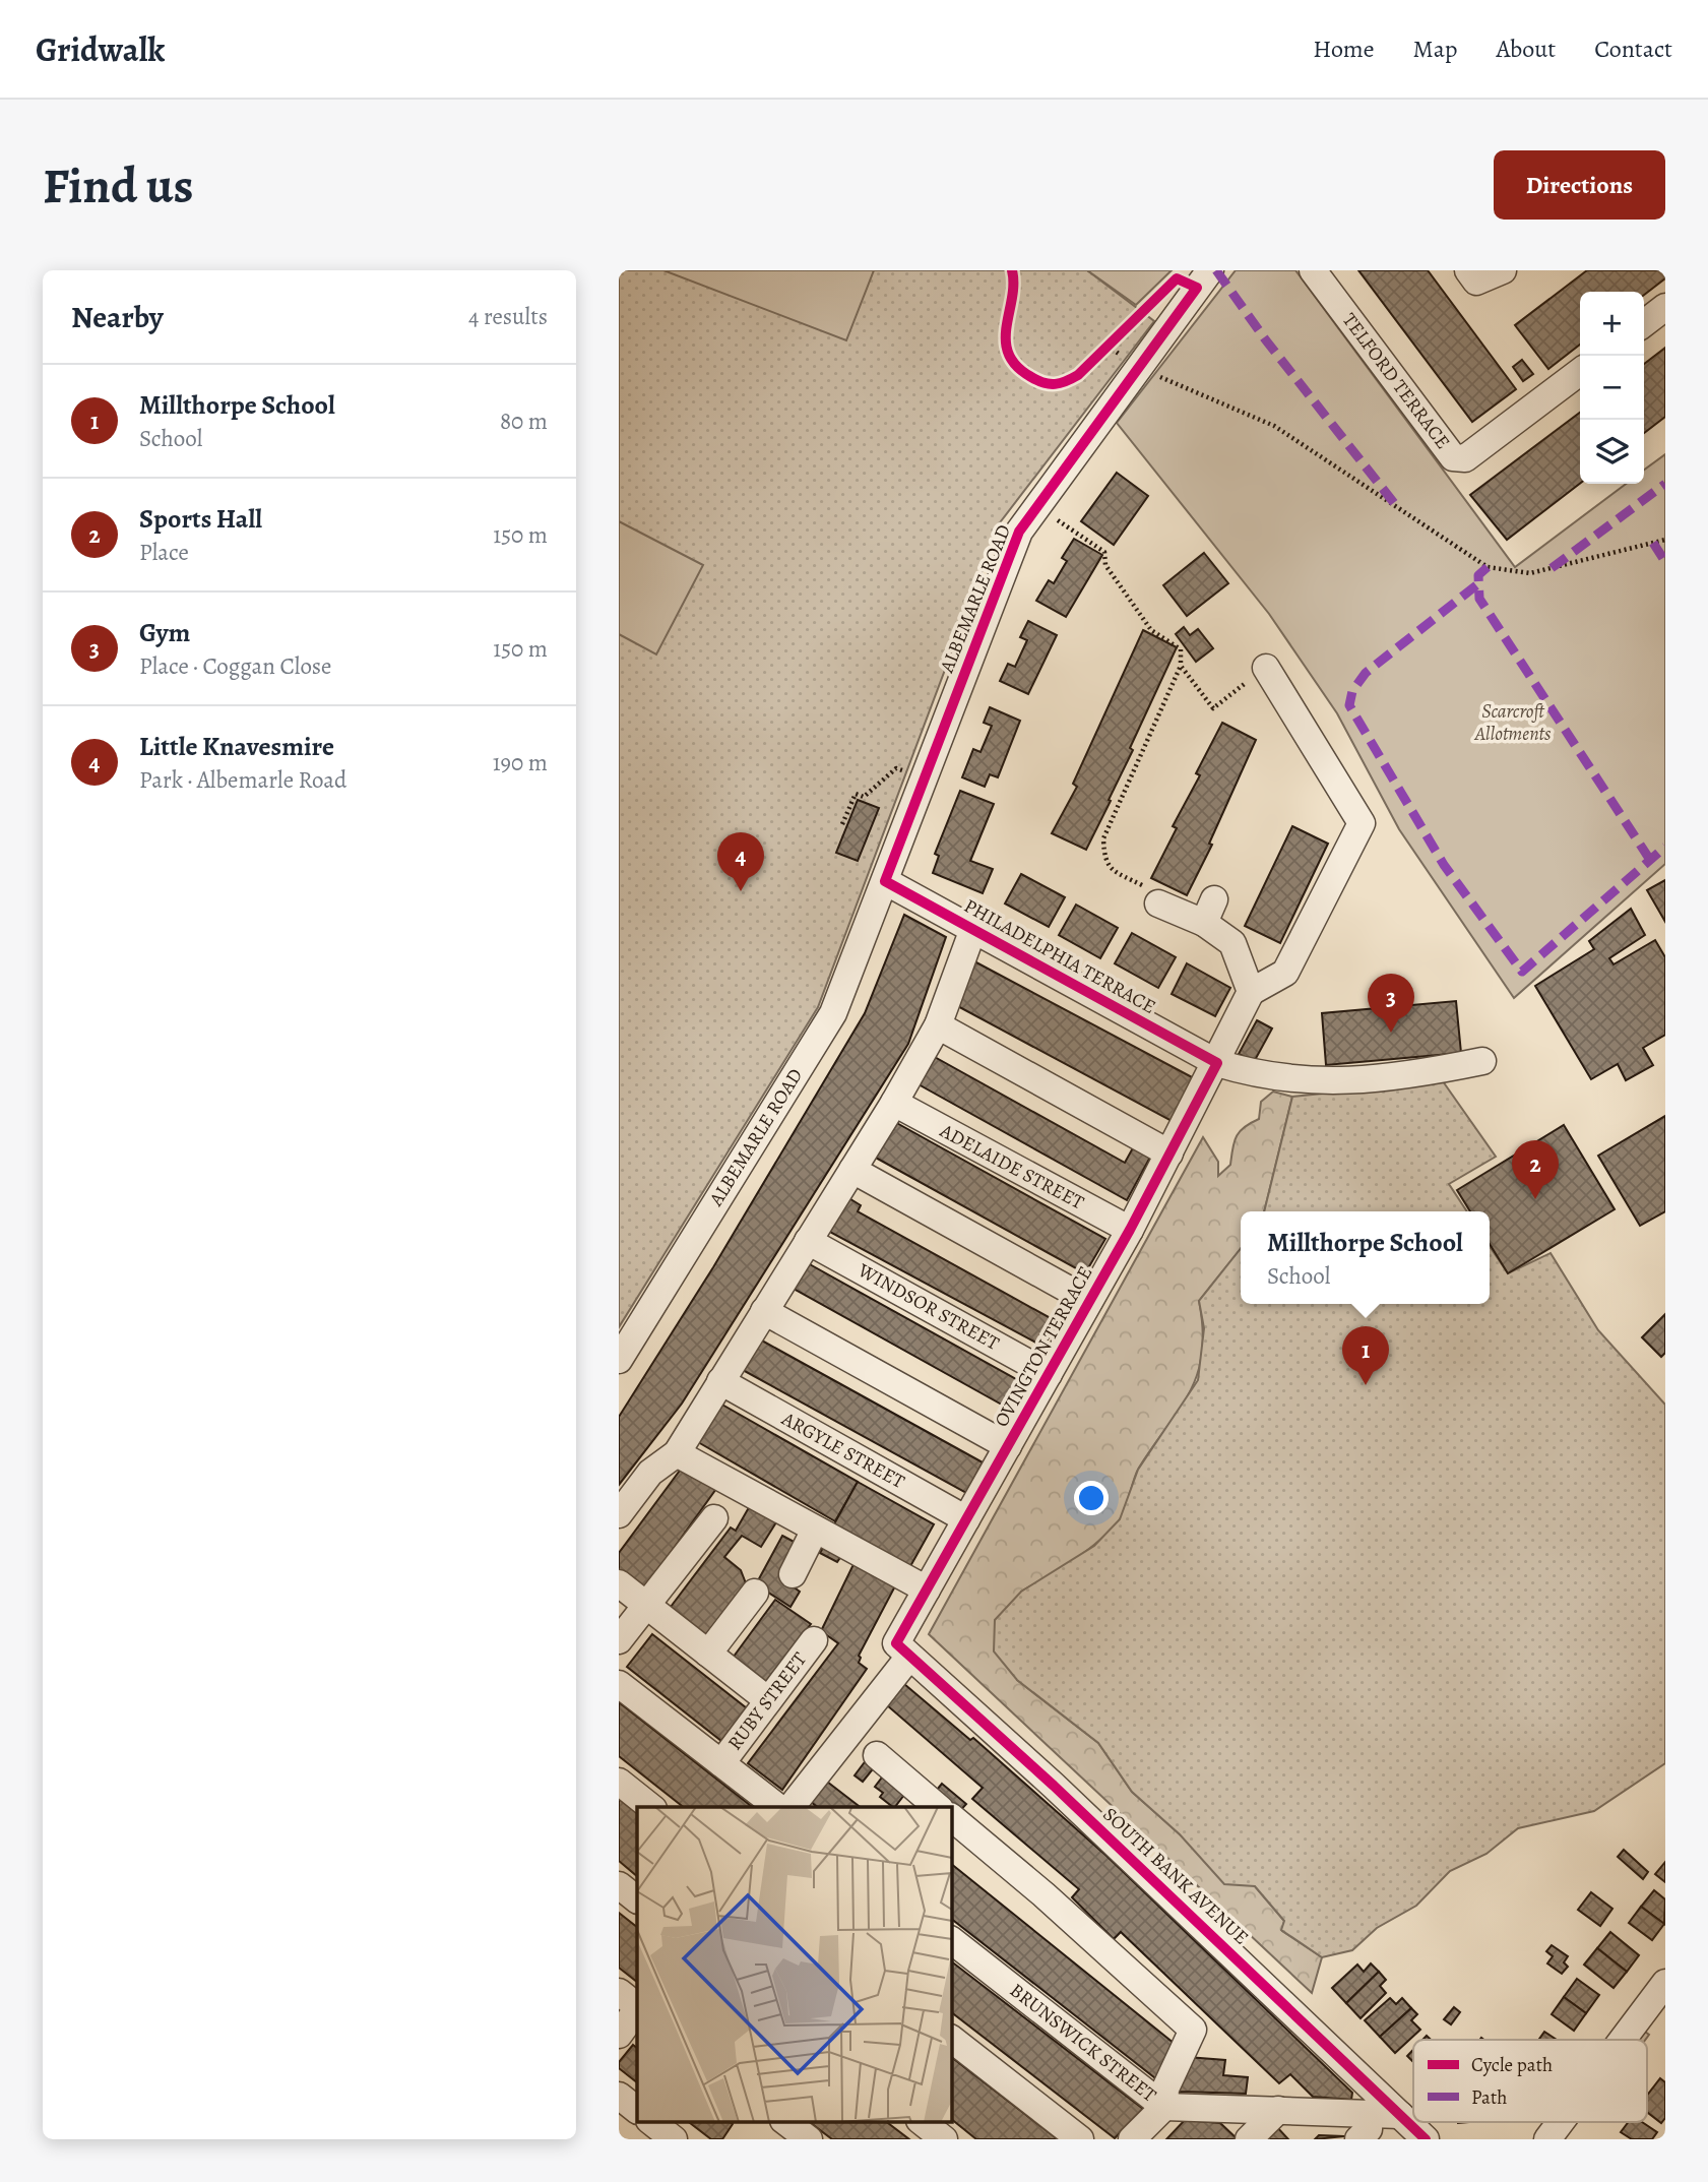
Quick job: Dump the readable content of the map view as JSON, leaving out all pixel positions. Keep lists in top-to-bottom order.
{
  "streets": {
    "street": [
      "TELFORD TERRACE",
      "ALBEMARLE ROAD",
      "PHILADELPHIA TERRACE",
      "ADELAIDE STREET",
      "WINDSOR STREET",
      "OVINGTON TERRACE",
      "ARGYLE STREET",
      "RUBY STREET",
      "SOUTH BANK AVENUE",
      "BRUNSWICK STREET"
    ]
  },
  "crossings": [
    ["ALBEMARLE ROAD", "PHILADELPHIA TERRACE"],
    ["PHILADELPHIA TERRACE", "OVINGTON TERRACE"],
    ["ADELAIDE STREET", "OVINGTON TERRACE"],
    ["WINDSOR STREET", "OVINGTON TERRACE"],
    ["OVINGTON TERRACE", "ARGYLE STREET"],
    ["OVINGTON TERRACE", "SOUTH BANK AVENUE"],
    ["SOUTH BANK AVENUE", "BRUNSWICK STREET"]
  ],
  "parks": ["Scarcroft Allotments"],
  "legend": ["Cycle path", "Path"],
  "page": {
    "header": "Gridwalk",
    "nav": [
      "Home",
      "Map",
      "About",
      "Contact"
    ],
    "buttons": "Directions",
    "title": "Find us",
    "heading": ["Nearby", "4 results"],
    "map_buttons": ["+", "−"],
    "list": [
      {
        "mark": "1",
        "name": "Millthorpe School",
        "note": "School",
        "value": "80 m"
      },
      {
        "mark": "2",
        "name": "Sports Hall",
        "note": "Place",
        "value": "150 m"
      },
      {
        "mark": "3",
        "name": "Gym",
        "note": "Place · Coggan Close",
        "value": "150 m"
      },
      {
        "mark": "4",
        "name": "Little Knavesmire",
        "note": "Park · Albemarle Road",
        "value": "190 m"
      }
    ],
    "pins": [
      "4",
      "3",
      "2",
      "1"
    ],
    "popup": ["Millthorpe School", "School"]
  }
}
